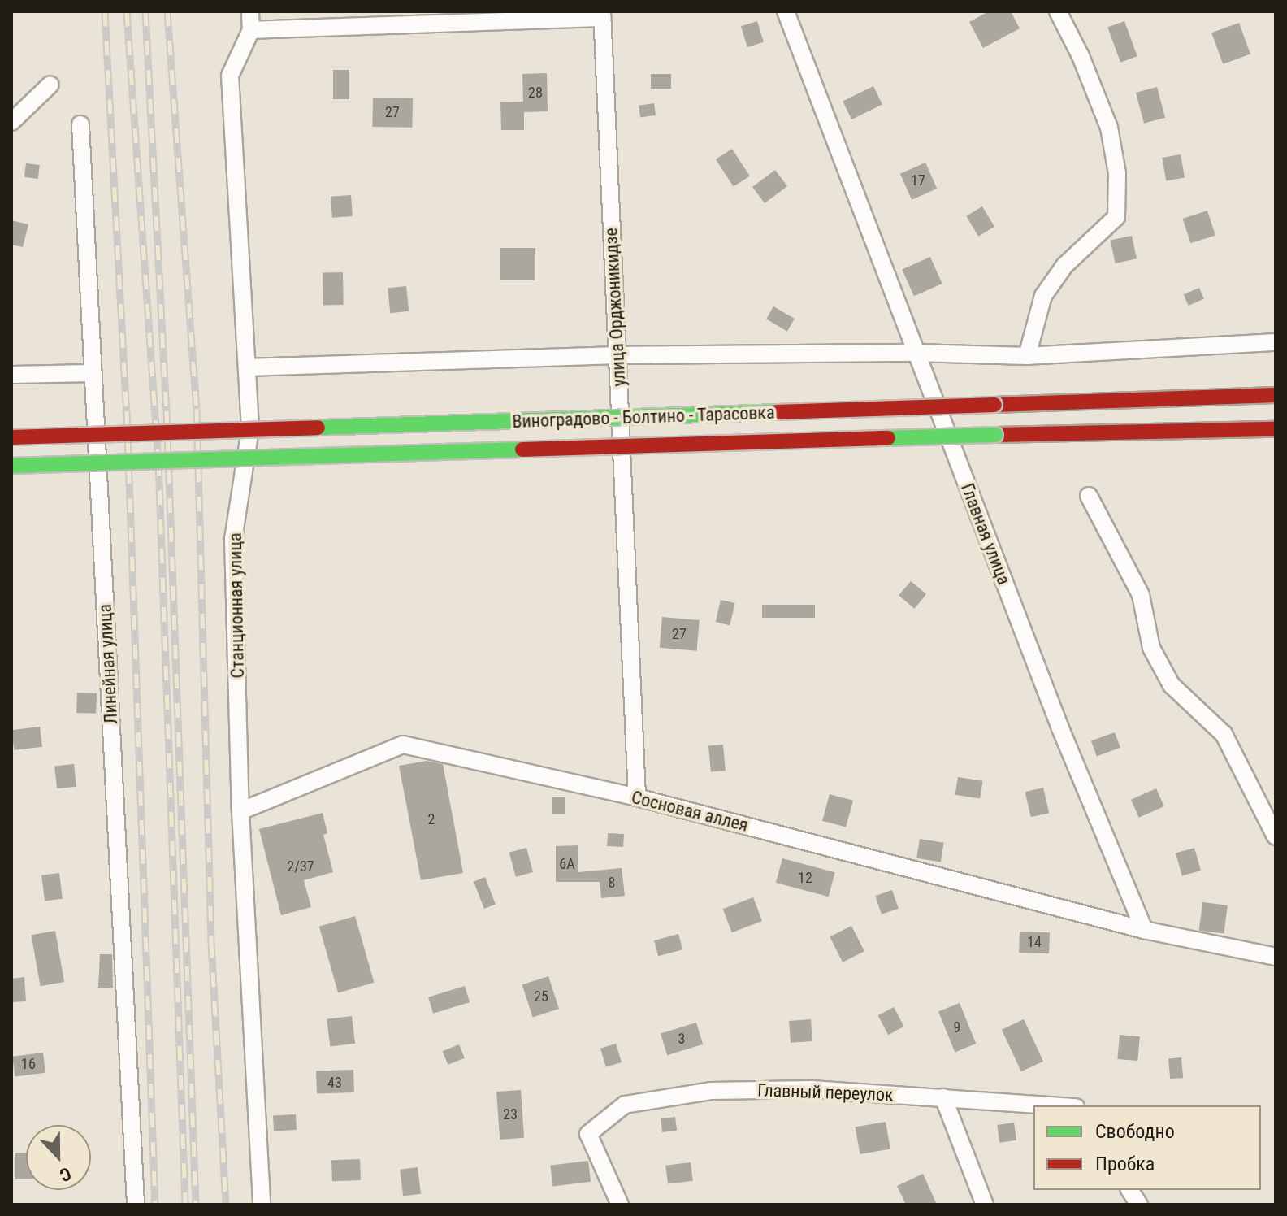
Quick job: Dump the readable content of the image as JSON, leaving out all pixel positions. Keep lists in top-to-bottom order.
{
  "streets": {
    "main road": ["Виноградово - Болтино - Тарасовка"],
    "street": [
      "улица Орджоникидзе",
      "Главная улица",
      "Станционная улица",
      "Линейная улица",
      "Сосновая аллея",
      "Главный переулок"
    ]
  },
  "crossings": [
    ["улица Орджоникидзе", "Сосновая аллея"],
    ["Главная улица", "Сосновая аллея"],
    ["Станционная улица", "Сосновая аллея"]
  ],
  "house_numbers": [
    "28",
    "27",
    "17",
    "27",
    "2",
    "6А",
    "2/37",
    "12",
    "8",
    "14",
    "25",
    "9",
    "3",
    "16",
    "43",
    "23"
  ],
  "legend": ["Свободно", "Пробка"],
  "north": "bottom"
}
